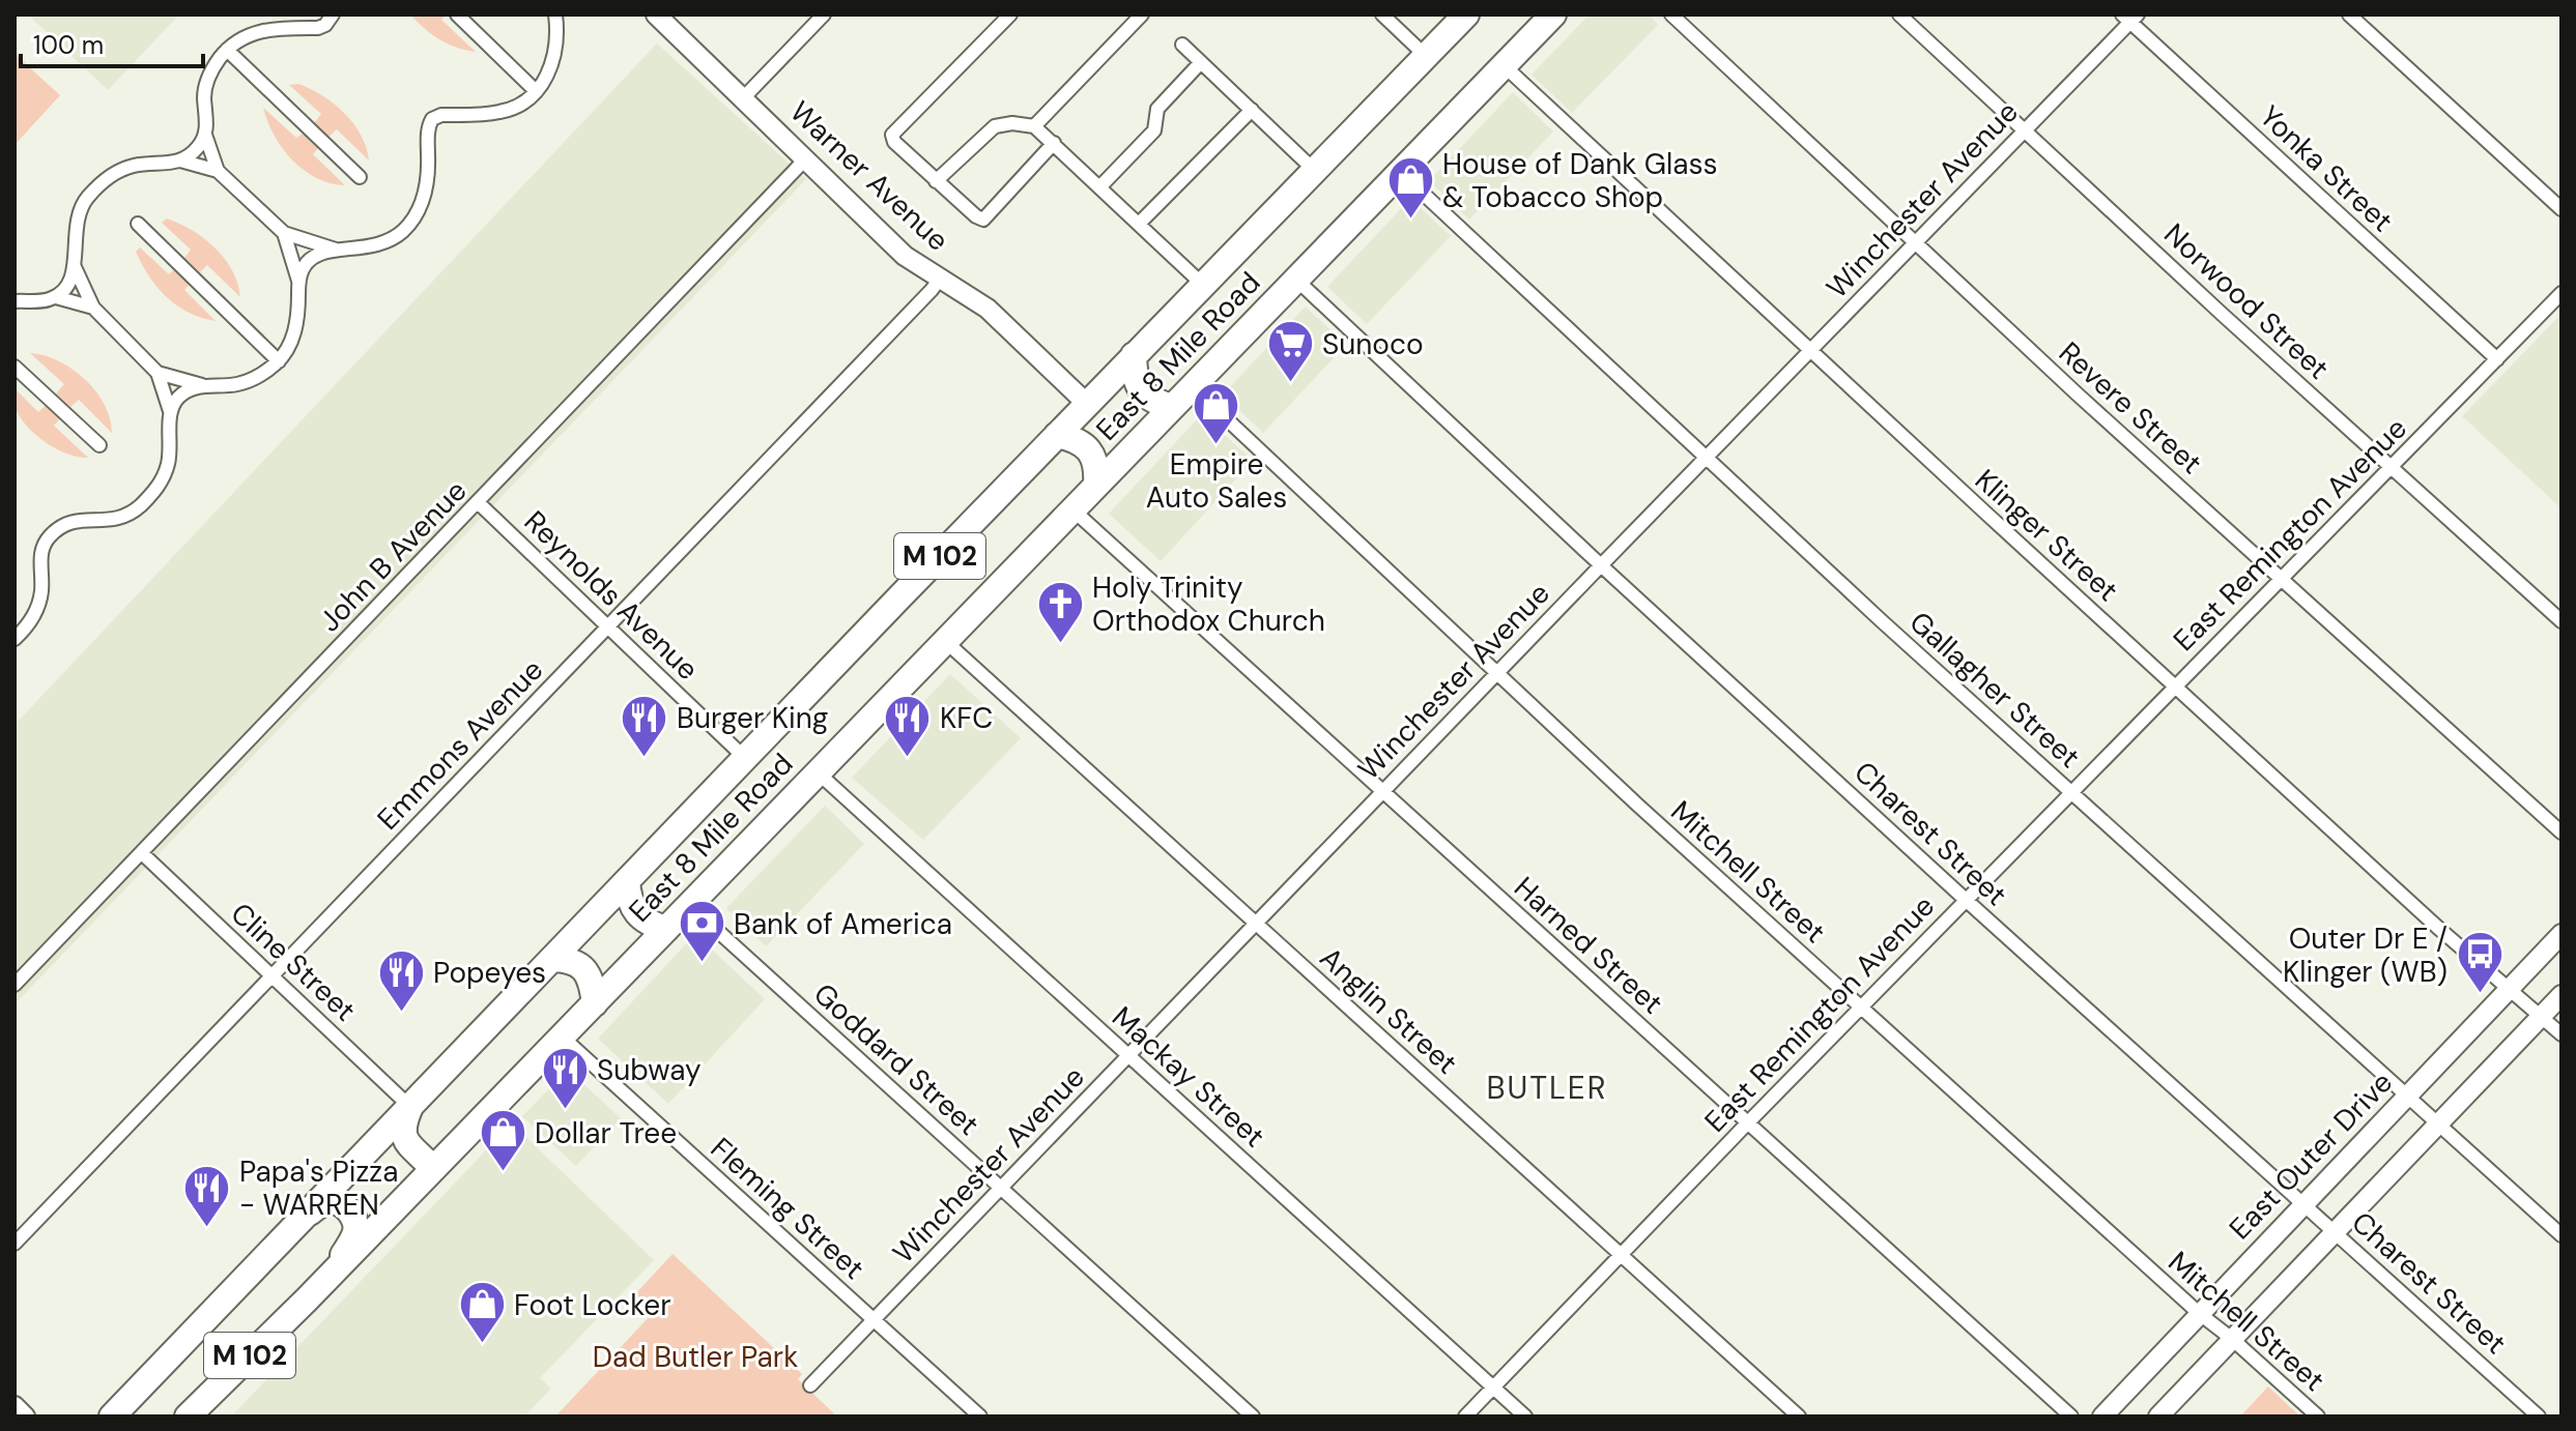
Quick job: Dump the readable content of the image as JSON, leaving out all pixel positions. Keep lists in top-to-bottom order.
{
  "streets": {
    "highway": ["East 8 Mile Road", "M 102"],
    "main road": ["Warner Avenue", "East Outer Drive"],
    "street": [
      "Yonka Street",
      "Winchester Avenue",
      "Norwood Street",
      "Revere Street",
      "East Remington Avenue",
      "Klinger Street",
      "John B Avenue",
      "Reynolds Avenue",
      "Gallagher Street",
      "Emmons Avenue",
      "Charest Street",
      "Mitchell Street",
      "Harned Street",
      "Cline Street",
      "Anglin Street",
      "Goddard Street",
      "Mackay Street",
      "Fleming Street"
    ]
  },
  "crossings": [
    ["Yonka Street", "Winchester Avenue"],
    ["Yonka Street", "East Remington Avenue"],
    ["Warner Avenue", "East 8 Mile Road"],
    ["Warner Avenue", "John B Avenue"],
    ["Warner Avenue", "Emmons Avenue"],
    ["Winchester Avenue", "Norwood Street"],
    ["Winchester Avenue", "Revere Street"],
    ["Winchester Avenue", "Klinger Street"],
    ["Winchester Avenue", "Gallagher Street"],
    ["Winchester Avenue", "Charest Street"],
    ["Winchester Avenue", "Mitchell Street"],
    ["Winchester Avenue", "Harned Street"],
    ["Winchester Avenue", "Anglin Street"],
    ["Winchester Avenue", "Goddard Street"],
    ["Winchester Avenue", "Mackay Street"],
    ["Winchester Avenue", "Fleming Street"],
    ["Norwood Street", "East Remington Avenue"],
    ["East 8 Mile Road", "Klinger Street"],
    ["East 8 Mile Road", "Reynolds Avenue"],
    ["East 8 Mile Road", "Gallagher Street"],
    ["East 8 Mile Road", "Charest Street"],
    ["East 8 Mile Road", "Mitchell Street"],
    ["East 8 Mile Road", "Harned Street"],
    ["East 8 Mile Road", "Cline Street"],
    ["East 8 Mile Road", "Anglin Street"],
    ["East 8 Mile Road", "Goddard Street"],
    ["East 8 Mile Road", "Mackay Street"],
    ["East 8 Mile Road", "Fleming Street"],
    ["Revere Street", "East Remington Avenue"],
    ["East Remington Avenue", "Klinger Street"],
    ["East Remington Avenue", "Gallagher Street"],
    ["East Remington Avenue", "Charest Street"],
    ["East Remington Avenue", "Mitchell Street"],
    ["East Remington Avenue", "Harned Street"],
    ["East Remington Avenue", "Anglin Street"],
    ["East Remington Avenue", "Mackay Street"],
    ["Klinger Street", "East Outer Drive"],
    ["John B Avenue", "Reynolds Avenue"],
    ["John B Avenue", "Cline Street"],
    ["Reynolds Avenue", "Emmons Avenue"],
    ["Gallagher Street", "East Outer Drive"],
    ["Emmons Avenue", "Cline Street"],
    ["Charest Street", "East Outer Drive"],
    ["Mitchell Street", "East Outer Drive"]
  ],
  "districts": ["BUTLER"],
  "parks": ["Dad Butler Park"],
  "places": {
    "shop": [
      "House of Dank Glass & Tobacco Shop",
      "Empire Auto Sales",
      "Dollar Tree",
      "Foot Locker"
    ],
    "supermarket": ["Sunoco"],
    "church": ["Holy Trinity Orthodox Church"],
    "restaurant": [
      "Burger King",
      "KFC",
      "Popeyes",
      "Subway",
      "Papa's Pizza - WARREN"
    ],
    "bank": ["Bank of America"],
    "bus stop": ["Outer Dr E / Klinger (WB)"]
  },
  "scale_bar": "100 m"
}
